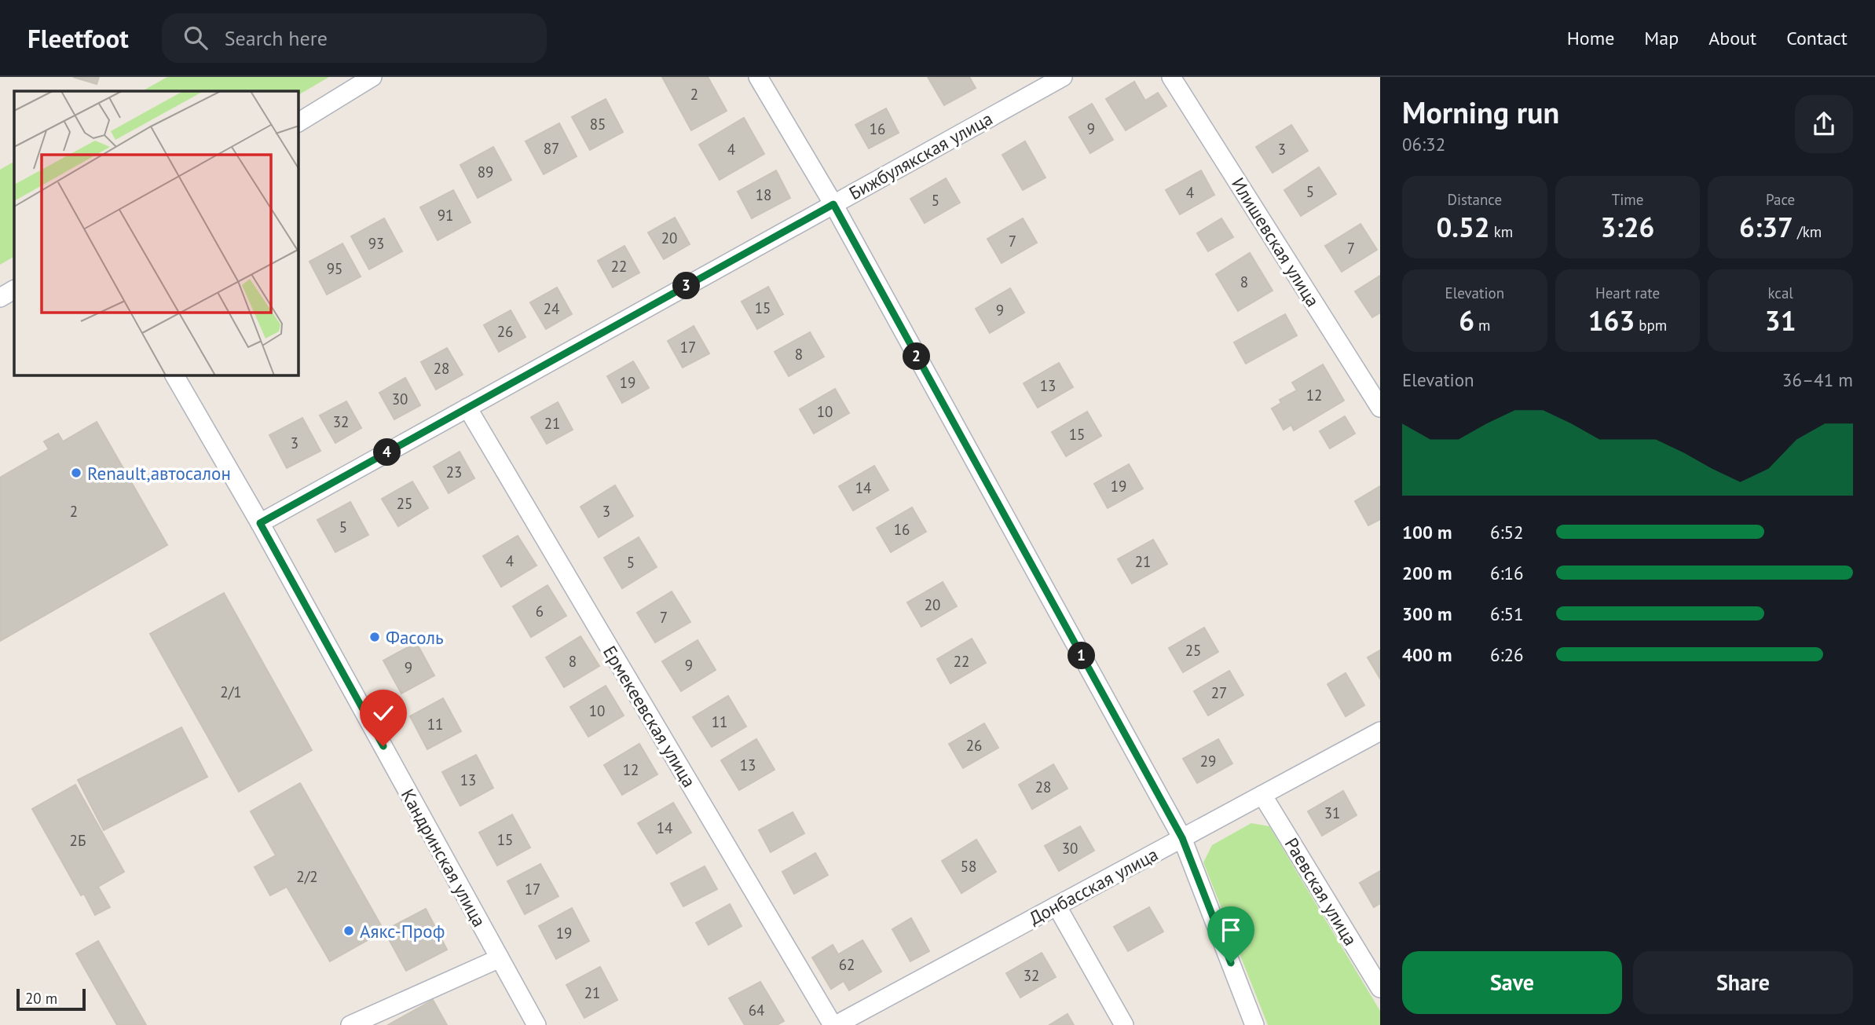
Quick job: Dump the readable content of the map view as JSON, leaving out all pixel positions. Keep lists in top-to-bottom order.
{
  "streets": {
    "street": [
      "Бижбулякская улица",
      "Илишевская улица",
      "Ермекеевская улица",
      "Кандринская улица",
      "Донбасская улица",
      "Раевская улица"
    ]
  },
  "crossings": [
    ["Бижбулякская улица", "Ермекеевская улица"],
    ["Бижбулякская улица", "Кандринская улица"],
    ["Ермекеевская улица", "Донбасская улица"],
    ["Донбасская улица", "Раевская улица"]
  ],
  "places": ["Renault,автосалон", "Фасоль", "Аякс-Проф"],
  "house_numbers": [
    "2",
    "85",
    "16",
    "9",
    "87",
    "4",
    "3",
    "89",
    "5",
    "4",
    "18",
    "5",
    "91",
    "20",
    "7",
    "93",
    "7",
    "22",
    "95",
    "8",
    "15",
    "24",
    "9",
    "26",
    "17",
    "8",
    "28",
    "19",
    "13",
    "12",
    "30",
    "10",
    "32",
    "21",
    "15",
    "3",
    "23",
    "19",
    "14",
    "25",
    "2",
    "3",
    "5",
    "16",
    "4",
    "21",
    "5",
    "20",
    "6",
    "7",
    "25",
    "8",
    "22",
    "9",
    "9",
    "2/1",
    "27",
    "10",
    "11",
    "11",
    "26",
    "29",
    "13",
    "12",
    "13",
    "28",
    "31",
    "14",
    "15",
    "2Б",
    "30",
    "58",
    "2/2",
    "17",
    "19",
    "62",
    "32",
    "21",
    "64"
  ],
  "scale_bar": "20 m",
  "page": {
    "header": "Fleetfoot",
    "search": "Search here",
    "nav": [
      "Home",
      "Map",
      "About",
      "Contact"
    ],
    "heading": ["Morning run", "06:32"],
    "stats": [
      ["Distance", "0.52 km"],
      ["Time", "3:26"],
      ["Pace", "6:37 /km"],
      ["Elevation", "6 m"],
      ["Heart rate", "163 bpm"],
      ["kcal", "31"]
    ],
    "pins": [
      "3",
      "2",
      "4",
      "1"
    ],
    "chart": ["Elevation", "36–41 m"],
    "list": [
      {
        "name": "100 m",
        "note": "6:52"
      },
      {
        "name": "200 m",
        "note": "6:16"
      },
      {
        "name": "300 m",
        "note": "6:51"
      },
      {
        "name": "400 m",
        "note": "6:26"
      }
    ],
    "buttons": ["Save", "Share"],
    "scale": "20 m"
  }
}
